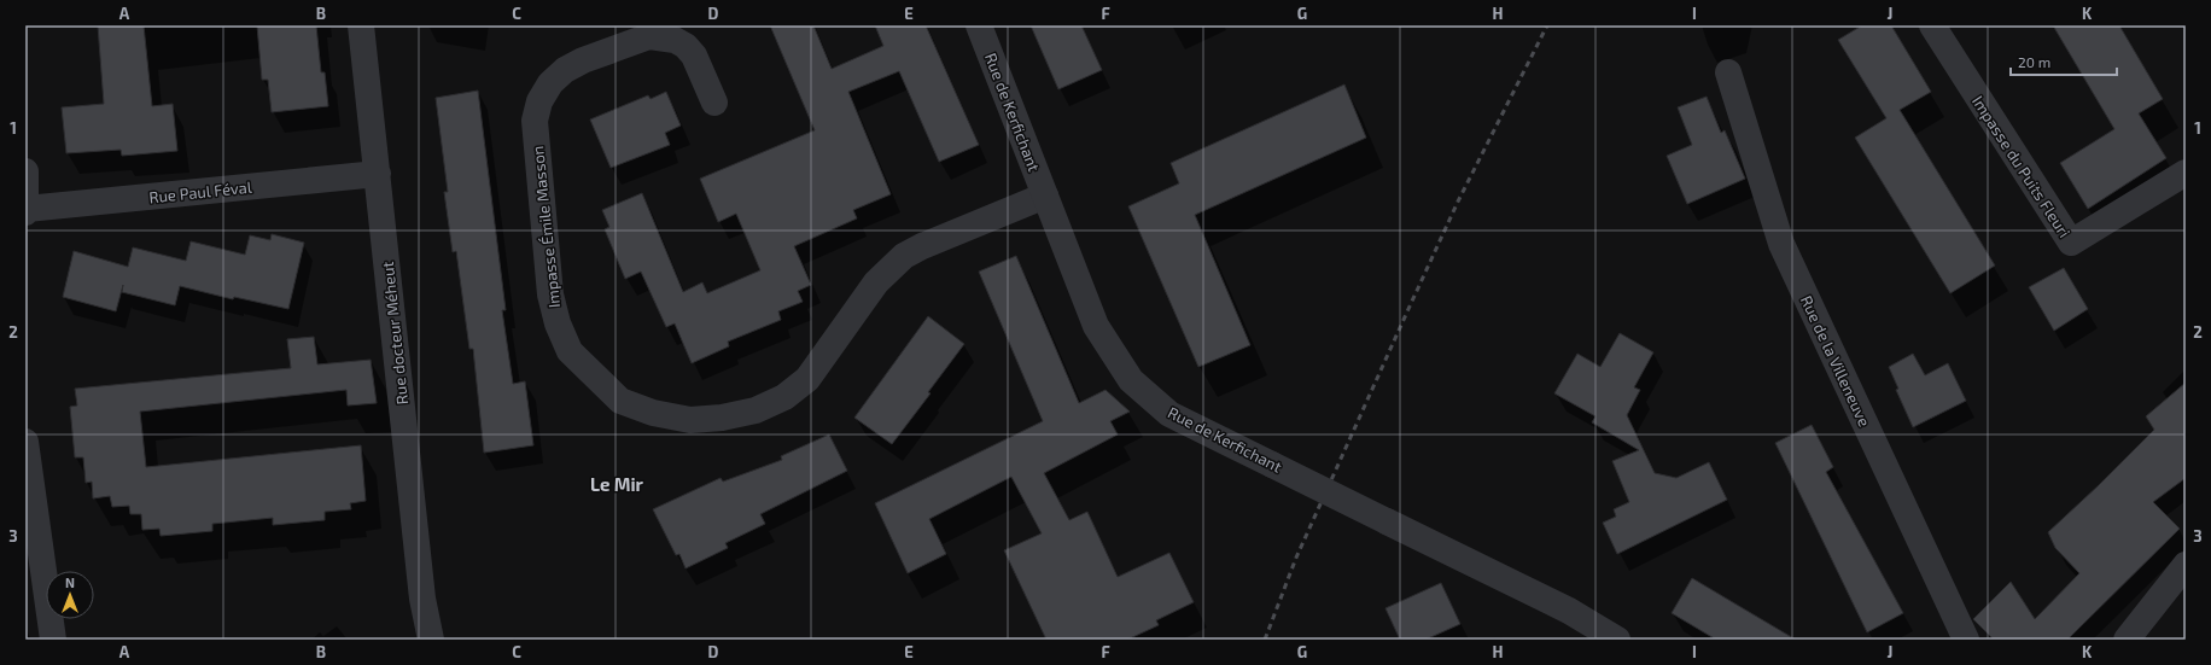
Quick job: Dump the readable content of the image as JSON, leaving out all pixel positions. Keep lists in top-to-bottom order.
{
  "streets": {
    "street": [
      "Rue de Kerfichant",
      "Impasse du Puits Fleuri",
      "Rue Paul Féval",
      "Impasse Émile Masson",
      "Rue docteur Méheut",
      "Rue de la Villeneuve"
    ]
  },
  "crossings": [
    ["Rue de Kerfichant", "Impasse Émile Masson"],
    ["Rue Paul Féval", "Rue docteur Méheut"]
  ],
  "districts": ["Le Mir"],
  "scale_bar": "20 m",
  "north": "top",
  "grid": {
    "columns": [
      "A",
      "B",
      "C",
      "D",
      "E",
      "F",
      "G",
      "H",
      "I",
      "J",
      "K"
    ],
    "rows": ["1", "2", "3"]
  }
}
